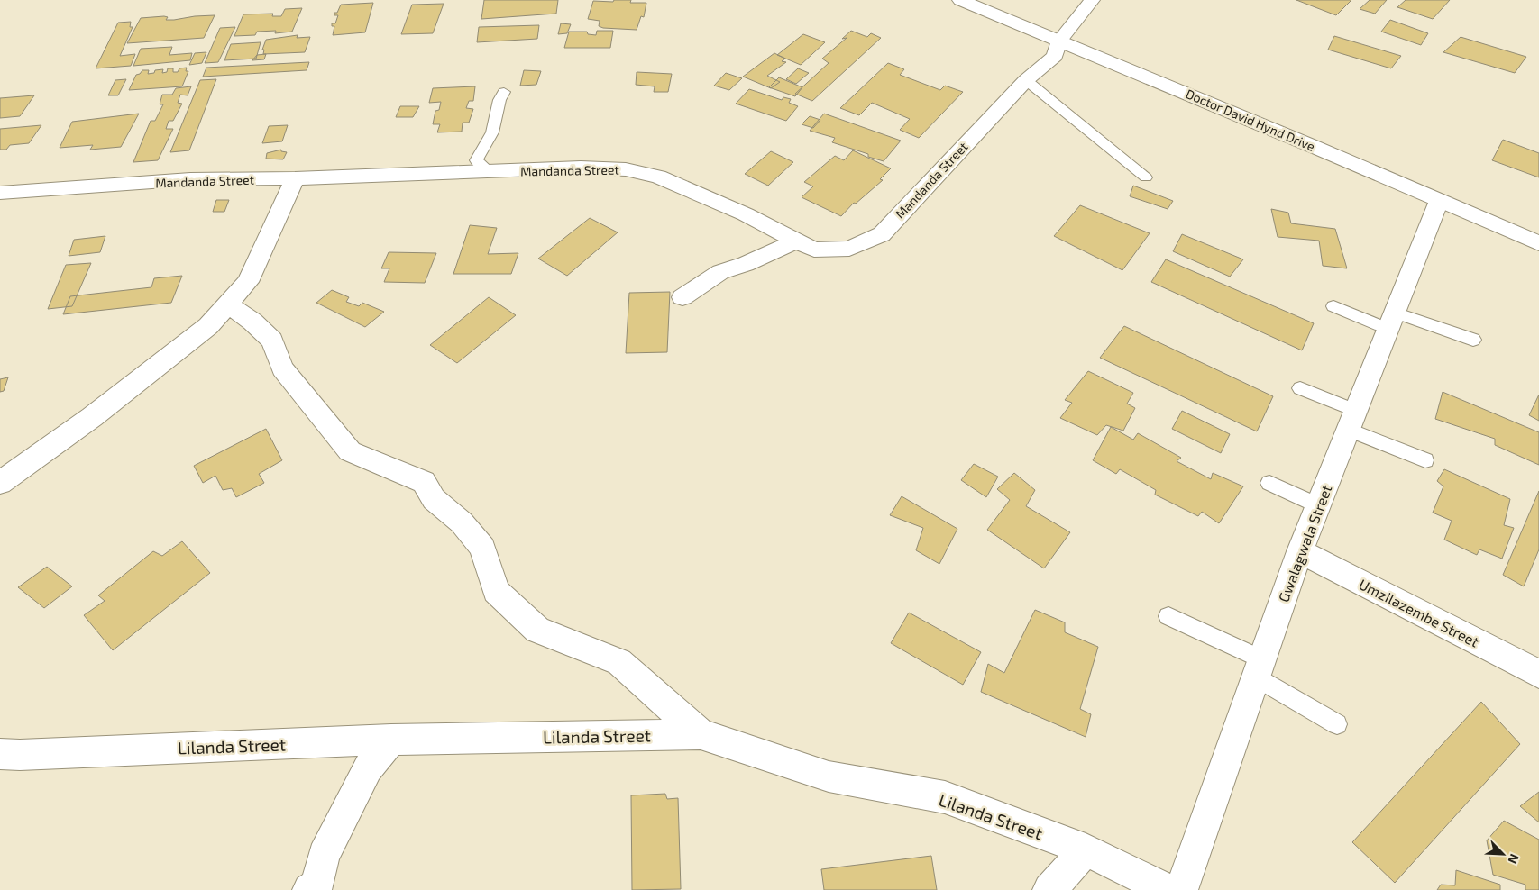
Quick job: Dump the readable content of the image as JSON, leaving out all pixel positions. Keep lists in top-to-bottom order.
{
  "streets": {
    "street": [
      "Doctor David Hynd Drive",
      "Mandanda Street",
      "Gwalagwala Street",
      "Umzilazembe Street",
      "Lilanda Street"
    ]
  },
  "crossings": [
    ["Doctor David Hynd Drive", "Mandanda Street"],
    ["Doctor David Hynd Drive", "Gwalagwala Street"],
    ["Gwalagwala Street", "Umzilazembe Street"]
  ],
  "north": "bottom right"
}
